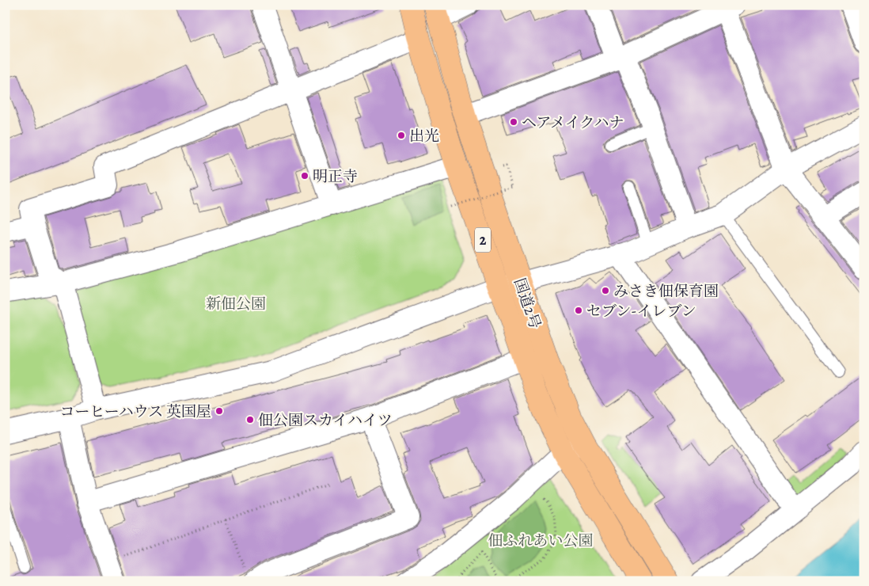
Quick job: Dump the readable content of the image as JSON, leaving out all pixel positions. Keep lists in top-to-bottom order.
{
  "streets": {
    "highway": ["2", "国道2号"]
  },
  "parks": ["新佃公園", "佃ふれあい公園"],
  "places": [
    "ヘアメイクハナ",
    "出光",
    "明正寺",
    "みさき佃保育園",
    "セブン-イレブン",
    "コーヒーハウス 英国屋",
    "佃公園スカイハイツ"
  ]
}
